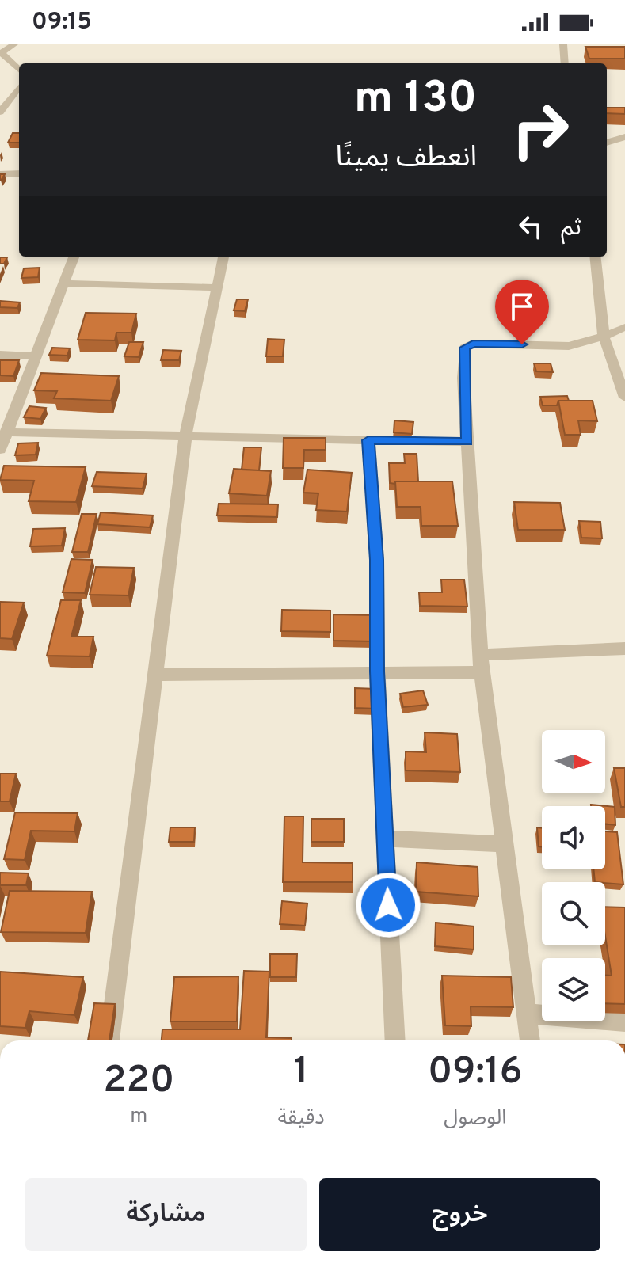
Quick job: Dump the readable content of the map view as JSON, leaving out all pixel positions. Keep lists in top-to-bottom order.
{
  "north": "right",
  "page": {
    "status": "09:15",
    "turn": ["130 m", "انعطف يمينًا"],
    "then": "ثم",
    "eta": [
      "09:16",
      "الوصول",
      "1",
      "دقيقة",
      "220",
      "m"
    ],
    "buttons": ["خروج", "مشاركة"]
  }
}
